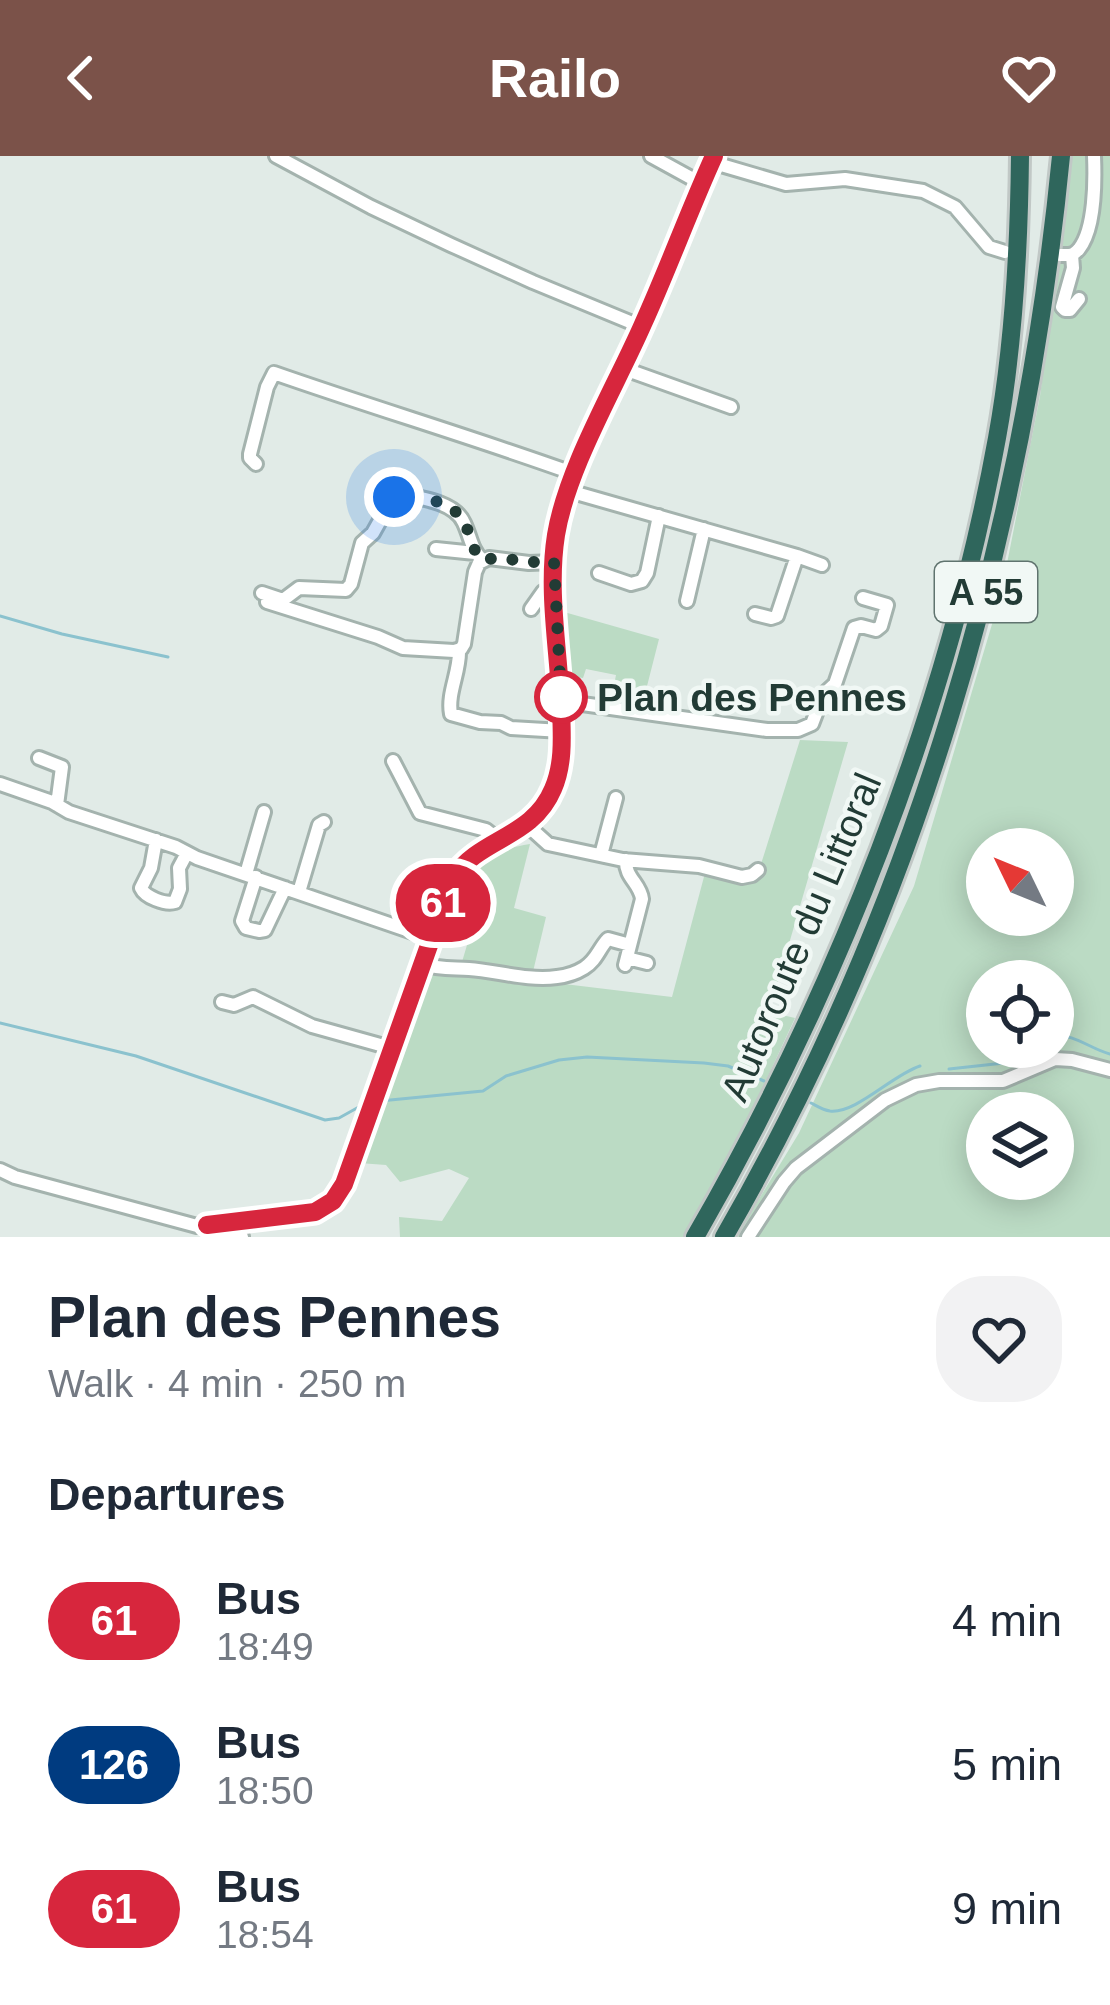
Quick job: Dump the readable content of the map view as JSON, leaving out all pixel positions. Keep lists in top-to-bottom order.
{
  "streets": {
    "highway": ["A 55", "Autoroute du Littoral"]
  },
  "places": ["Plan des Pennes"],
  "lines": ["bus line 61"],
  "north": "top left",
  "page": {
    "header": "Railo",
    "on_map": "61",
    "heading": [
      ["Plan des Pennes", "Walk · 4 min · 250 m"],
      "Departures"
    ],
    "list": [
      {
        "mark": "61",
        "name": "Bus",
        "note": "18:49",
        "value": "4 min"
      },
      {
        "mark": "126",
        "name": "Bus",
        "note": "18:50",
        "value": "5 min"
      },
      {
        "mark": "61",
        "name": "Bus",
        "note": "18:54",
        "value": "9 min"
      }
    ]
  }
}
